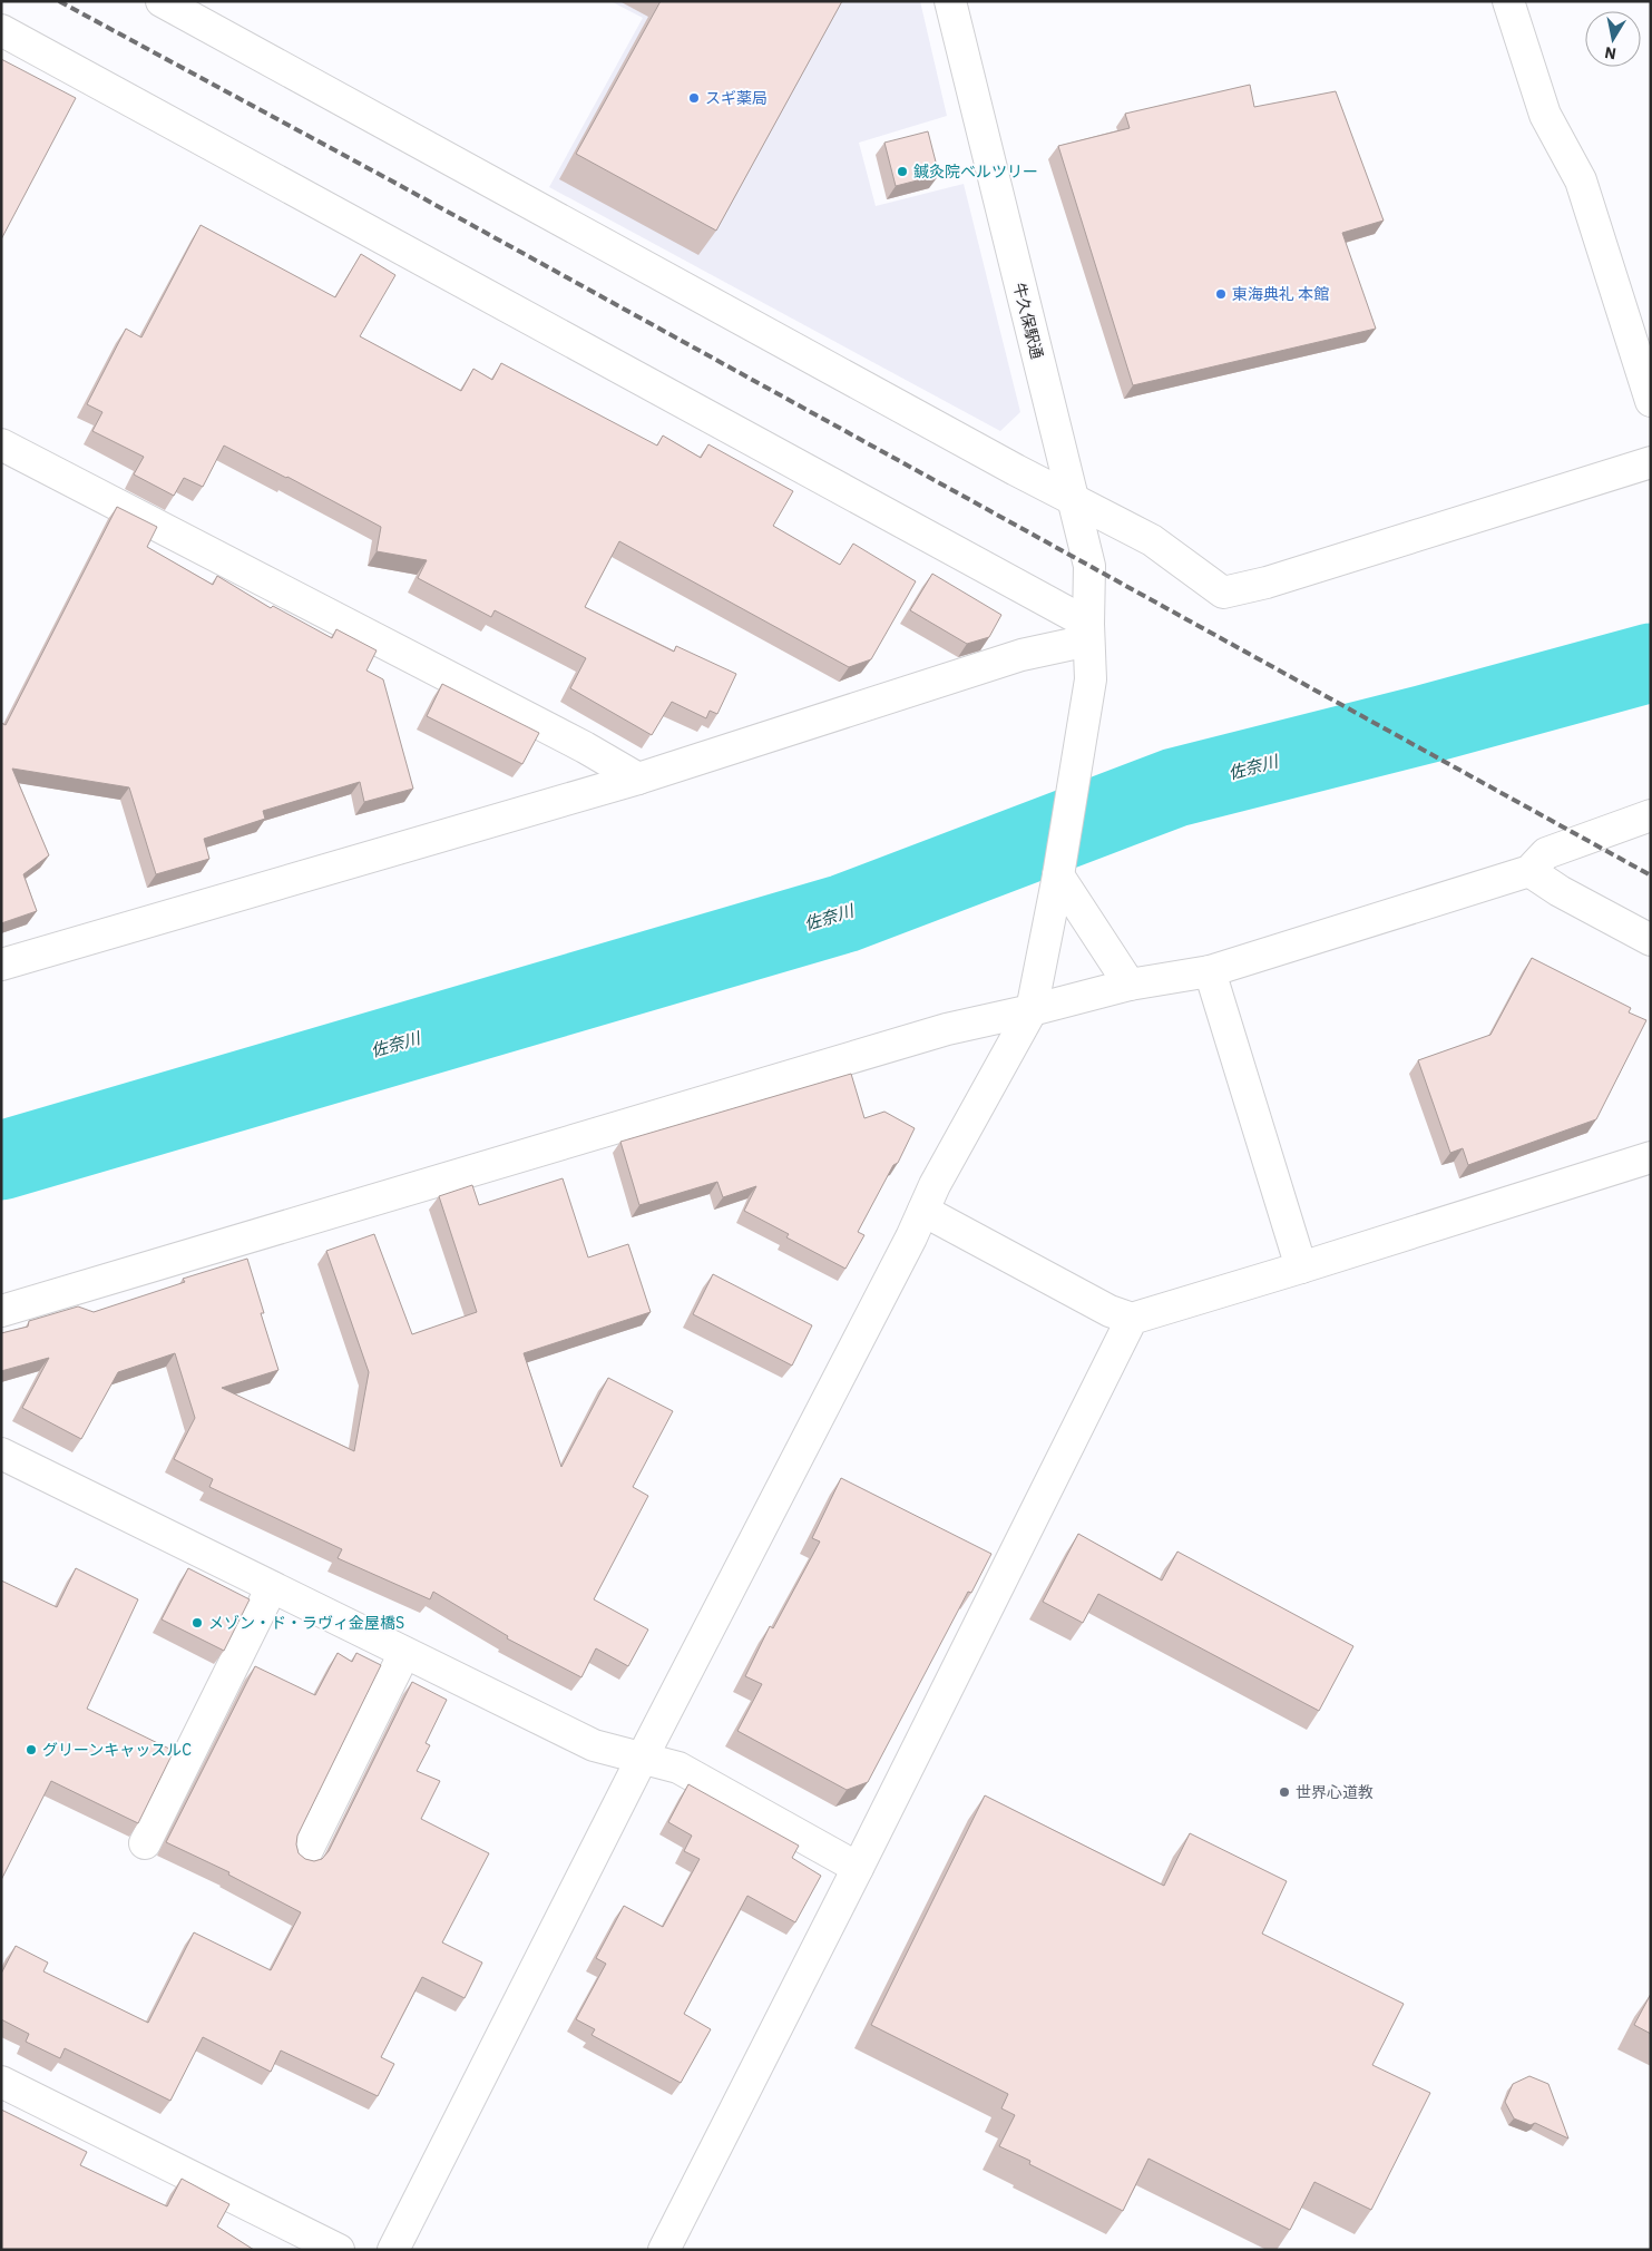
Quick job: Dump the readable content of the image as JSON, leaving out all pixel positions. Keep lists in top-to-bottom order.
{
  "streets": {
    "street": ["牛久保駅通"]
  },
  "water": ["佐奈川"],
  "places": [
    "スギ薬局",
    "鍼灸院ベルツリー",
    "東海典礼 本館",
    "メゾン・ド・ラヴィ金屋橋S",
    "グリーンキャッスルC",
    "世界心道教"
  ],
  "north": "bottom"
}
